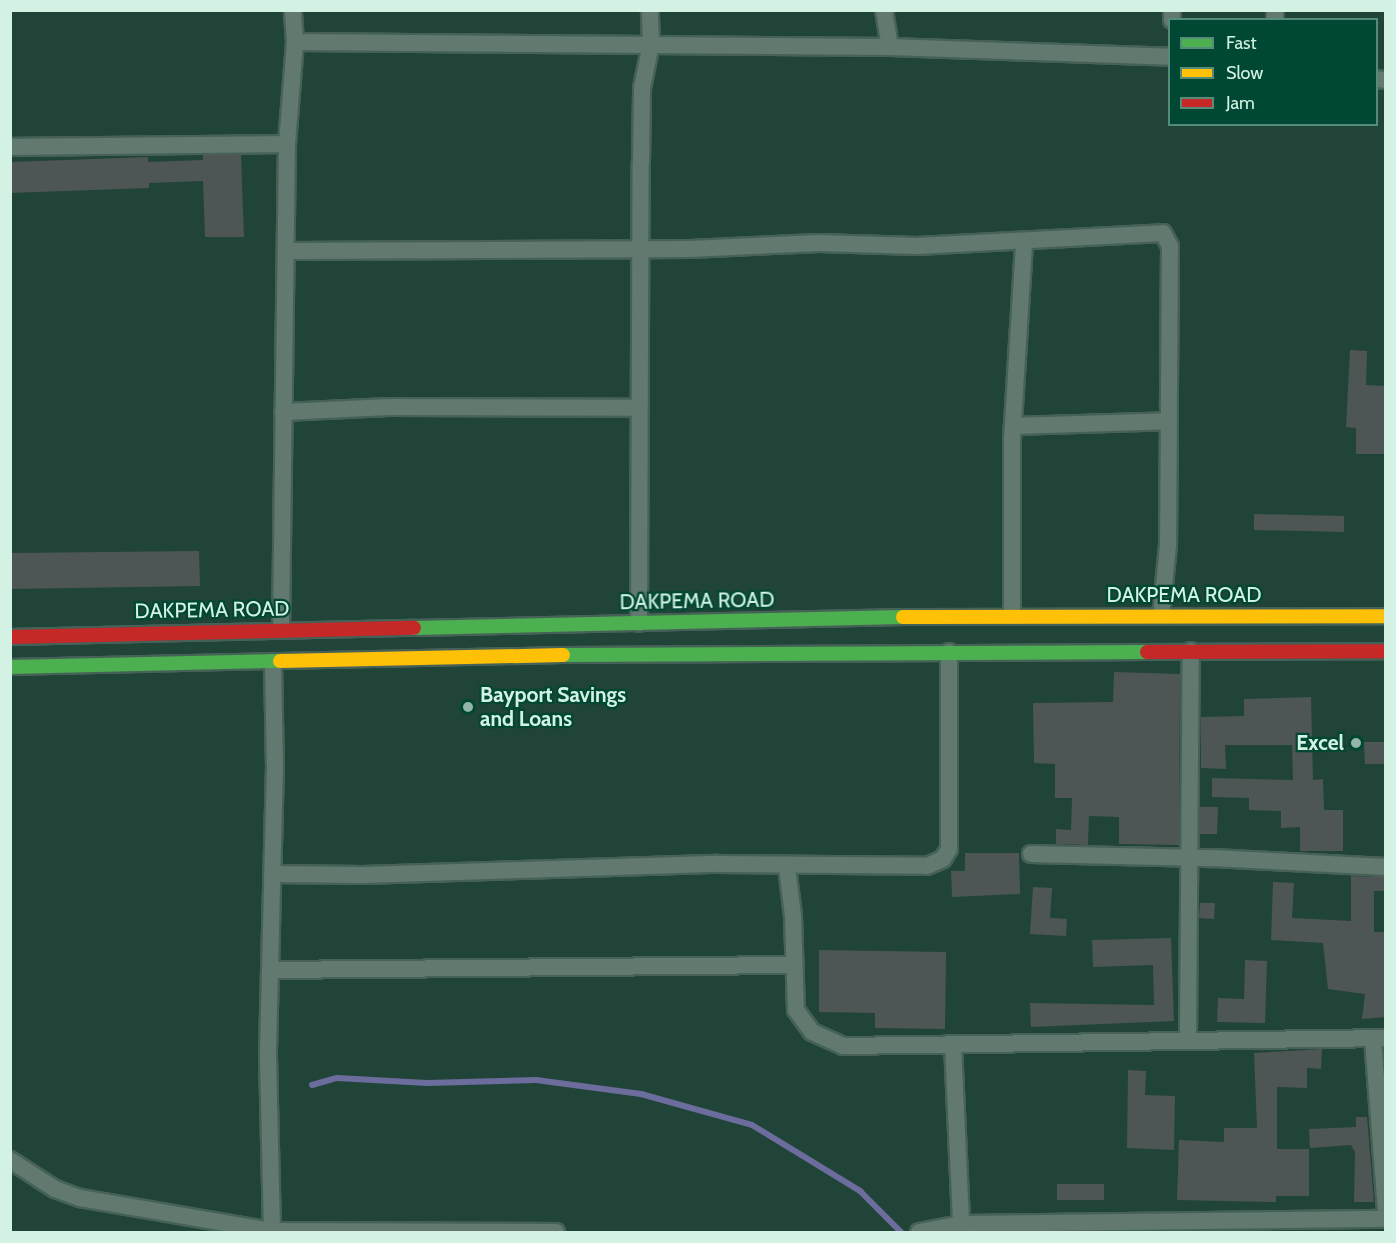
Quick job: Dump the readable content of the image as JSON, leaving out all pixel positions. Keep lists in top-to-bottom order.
{
  "streets": {
    "highway": ["DAKPEMA ROAD"]
  },
  "places": ["Bayport Savings and Loans", "Excel"],
  "legend": ["Fast", "Slow", "Jam"]
}
